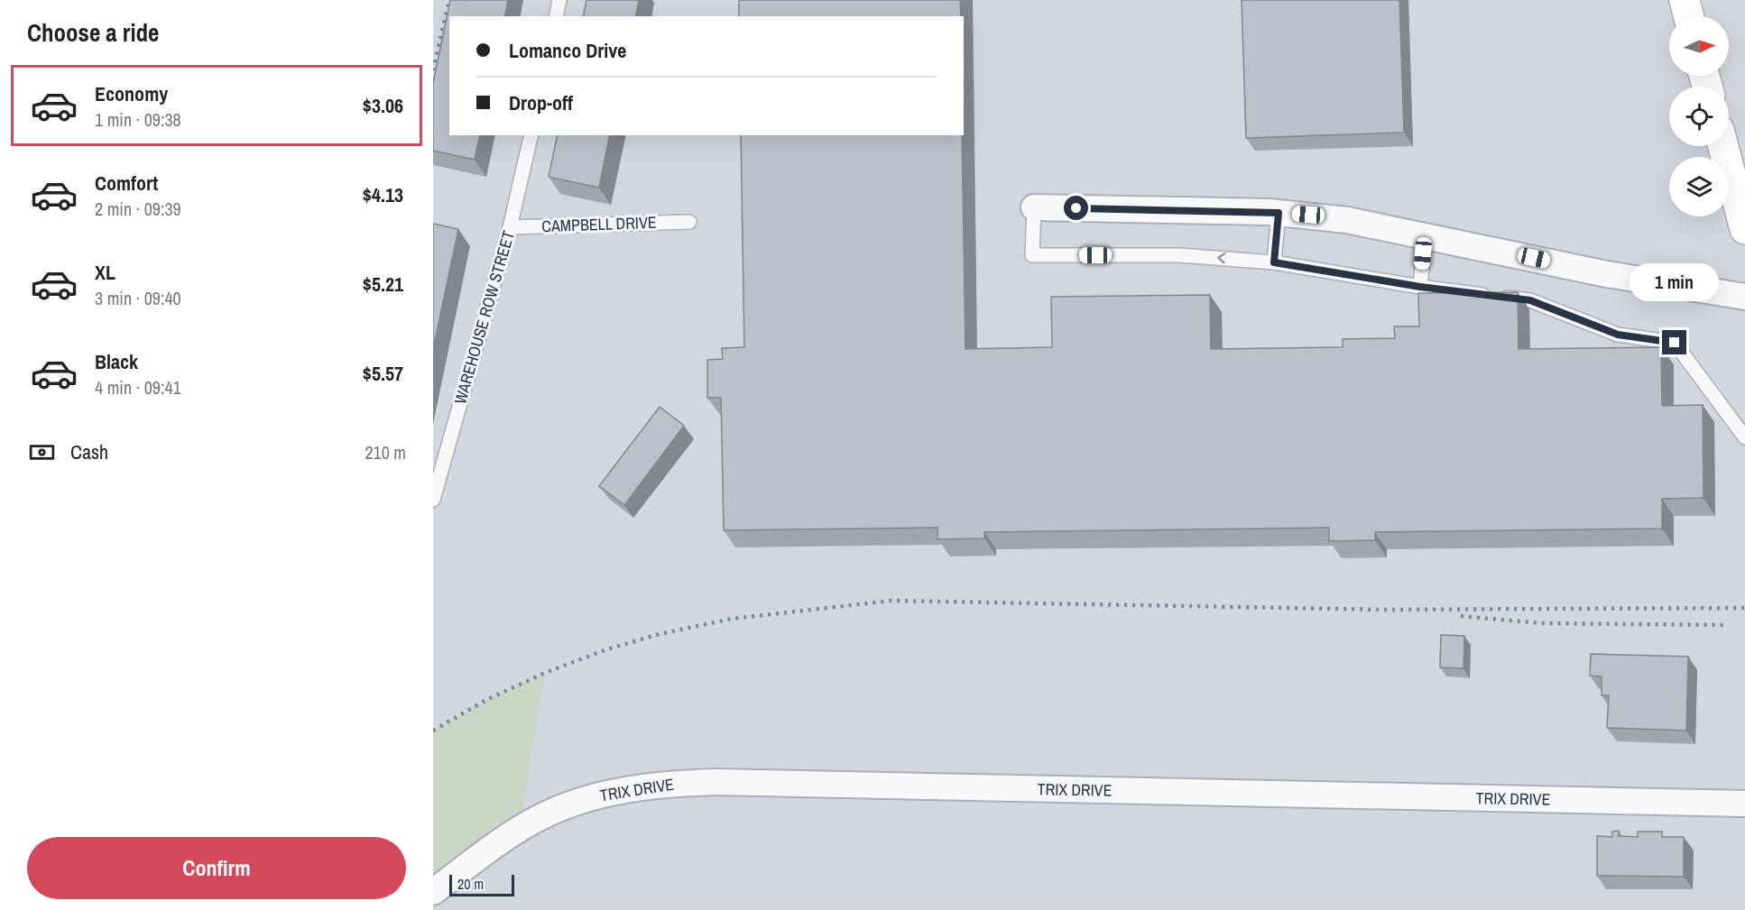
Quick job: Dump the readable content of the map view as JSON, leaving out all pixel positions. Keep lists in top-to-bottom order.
{
  "streets": {
    "street": ["TRIX DRIVE"],
    "lane": ["CAMPBELL DRIVE", "WAREHOUSE ROW STREET"]
  },
  "crossings": [
    ["CAMPBELL DRIVE", "WAREHOUSE ROW STREET"]
  ],
  "scale_bar": "20 m",
  "north": "right",
  "page": {
    "heading": "Choose a ride",
    "banner": ["Lomanco Drive", "Drop-off"],
    "list": [
      {
        "name": "Economy",
        "note": "1 min · 09:38",
        "value": "$3.06"
      },
      {
        "name": "Comfort",
        "note": "2 min · 09:39",
        "value": "$4.13"
      },
      {
        "name": "XL",
        "note": "3 min · 09:40",
        "value": "$5.21"
      },
      {
        "name": "Black",
        "note": "4 min · 09:41",
        "value": "$5.57"
      }
    ],
    "bubble": "1 min",
    "pay": ["Cash", "210 m"],
    "buttons": "Confirm",
    "scale": "20 m"
  }
}
